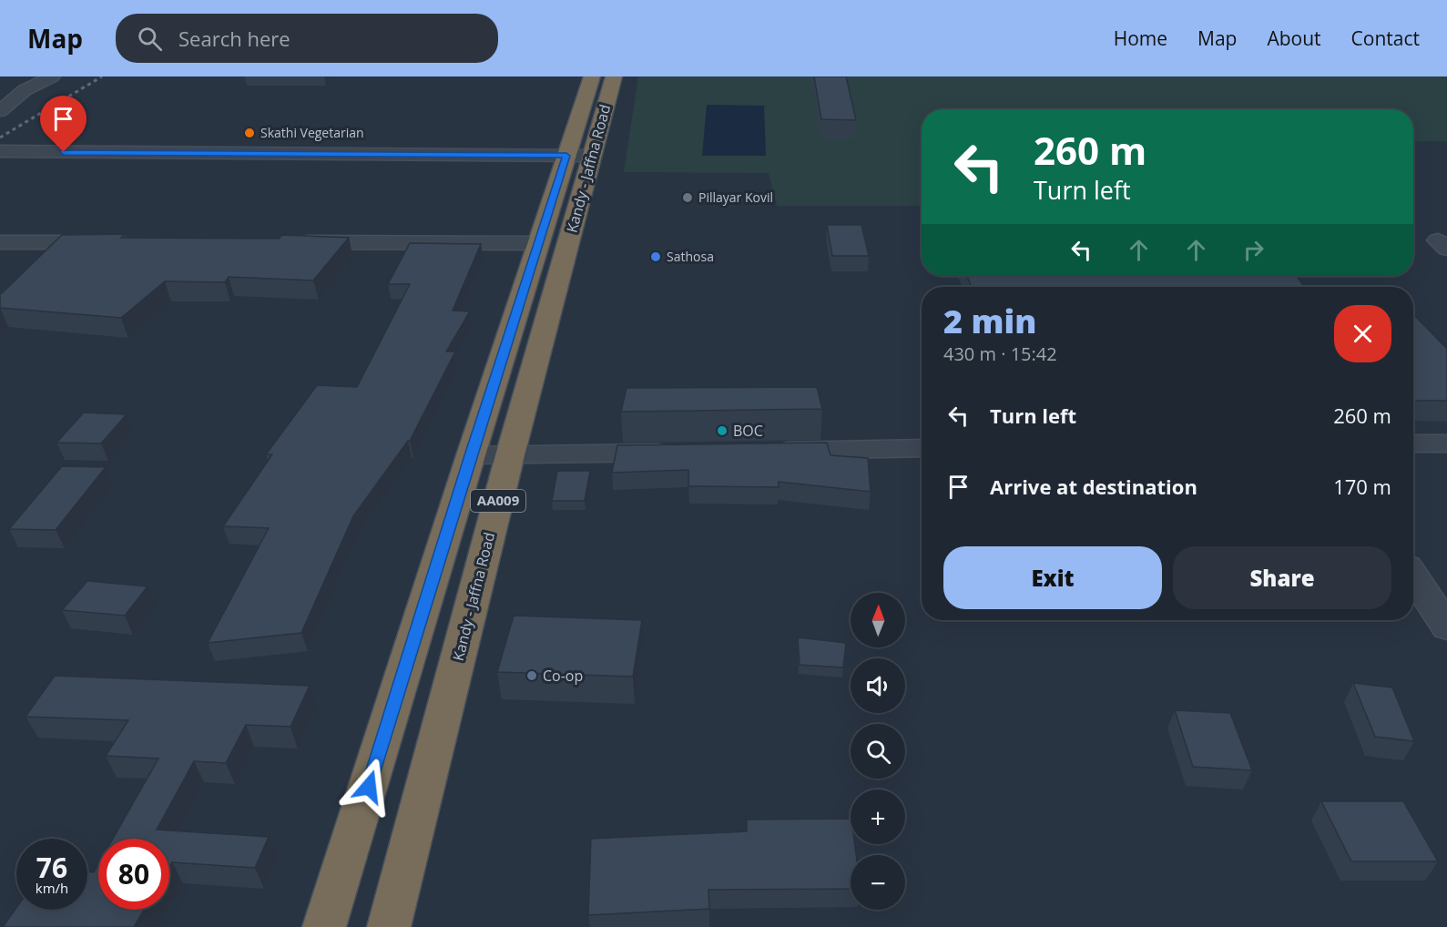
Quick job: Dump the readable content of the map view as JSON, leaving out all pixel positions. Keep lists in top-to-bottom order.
{
  "streets": {
    "highway": ["Kandy - Jaffna Road", "AA009"]
  },
  "places": [
    "Skathi Vegetarian",
    "Pillayar Kovil",
    "Sathosa",
    "BOC",
    "Co-op"
  ],
  "north": "top",
  "page": {
    "header": "Map",
    "search": "Search here",
    "nav": [
      "Home",
      "Map",
      "About",
      "Contact"
    ],
    "turn": ["260 m", "Turn left"],
    "heading": ["2 min", "430 m · 15:42"],
    "list": [
      {
        "name": "Turn left",
        "value": "260 m"
      },
      {
        "name": "Arrive at destination",
        "value": "170 m"
      }
    ],
    "buttons": ["Exit", "Share"],
    "map_buttons": ["+", "−"],
    "speed": "76 km/h",
    "limit": "80"
  }
}
